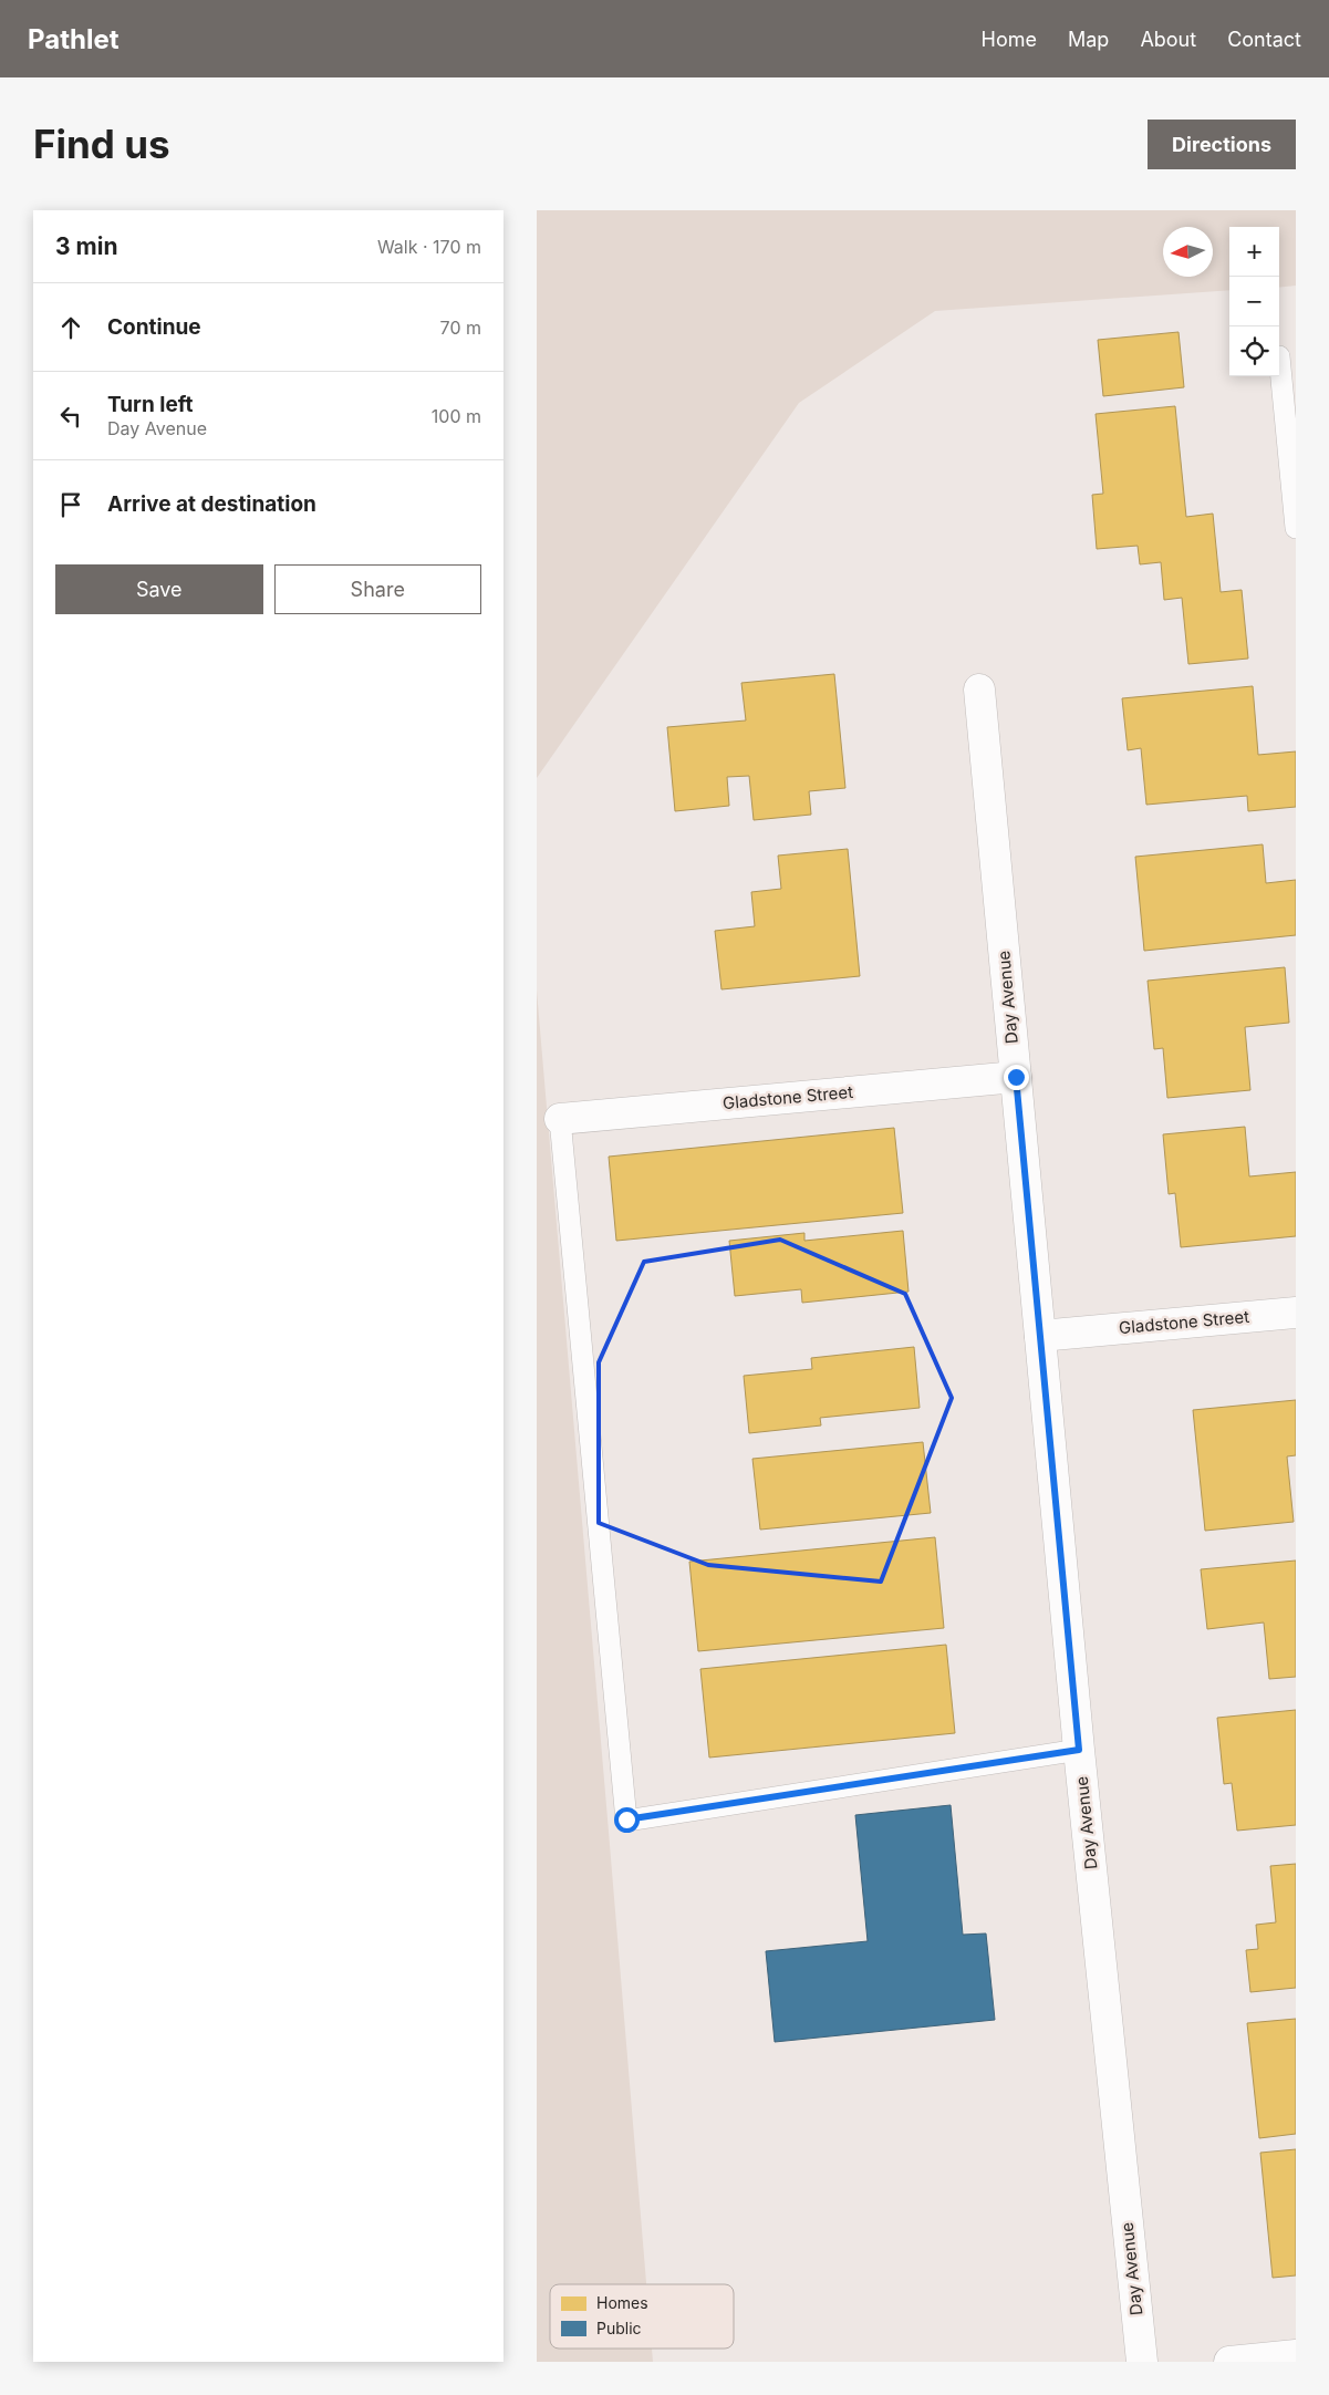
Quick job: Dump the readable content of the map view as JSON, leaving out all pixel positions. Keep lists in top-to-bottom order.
{
  "streets": {
    "street": ["Day Avenue", "Gladstone Street"]
  },
  "crossings": [
    ["Day Avenue", "Gladstone Street"]
  ],
  "legend": ["Homes", "Public"],
  "north": "left",
  "page": {
    "header": "Pathlet",
    "nav": [
      "Home",
      "Map",
      "About",
      "Contact"
    ],
    "buttons": [
      "Directions",
      ["Save", "Share"]
    ],
    "title": "Find us",
    "heading": ["3 min", "Walk · 170 m"],
    "map_buttons": ["+", "−"],
    "list": [
      ["Continue", "70 m"],
      ["Turn left", "Day Avenue", "100 m"],
      "Arrive at destination"
    ]
  }
}
